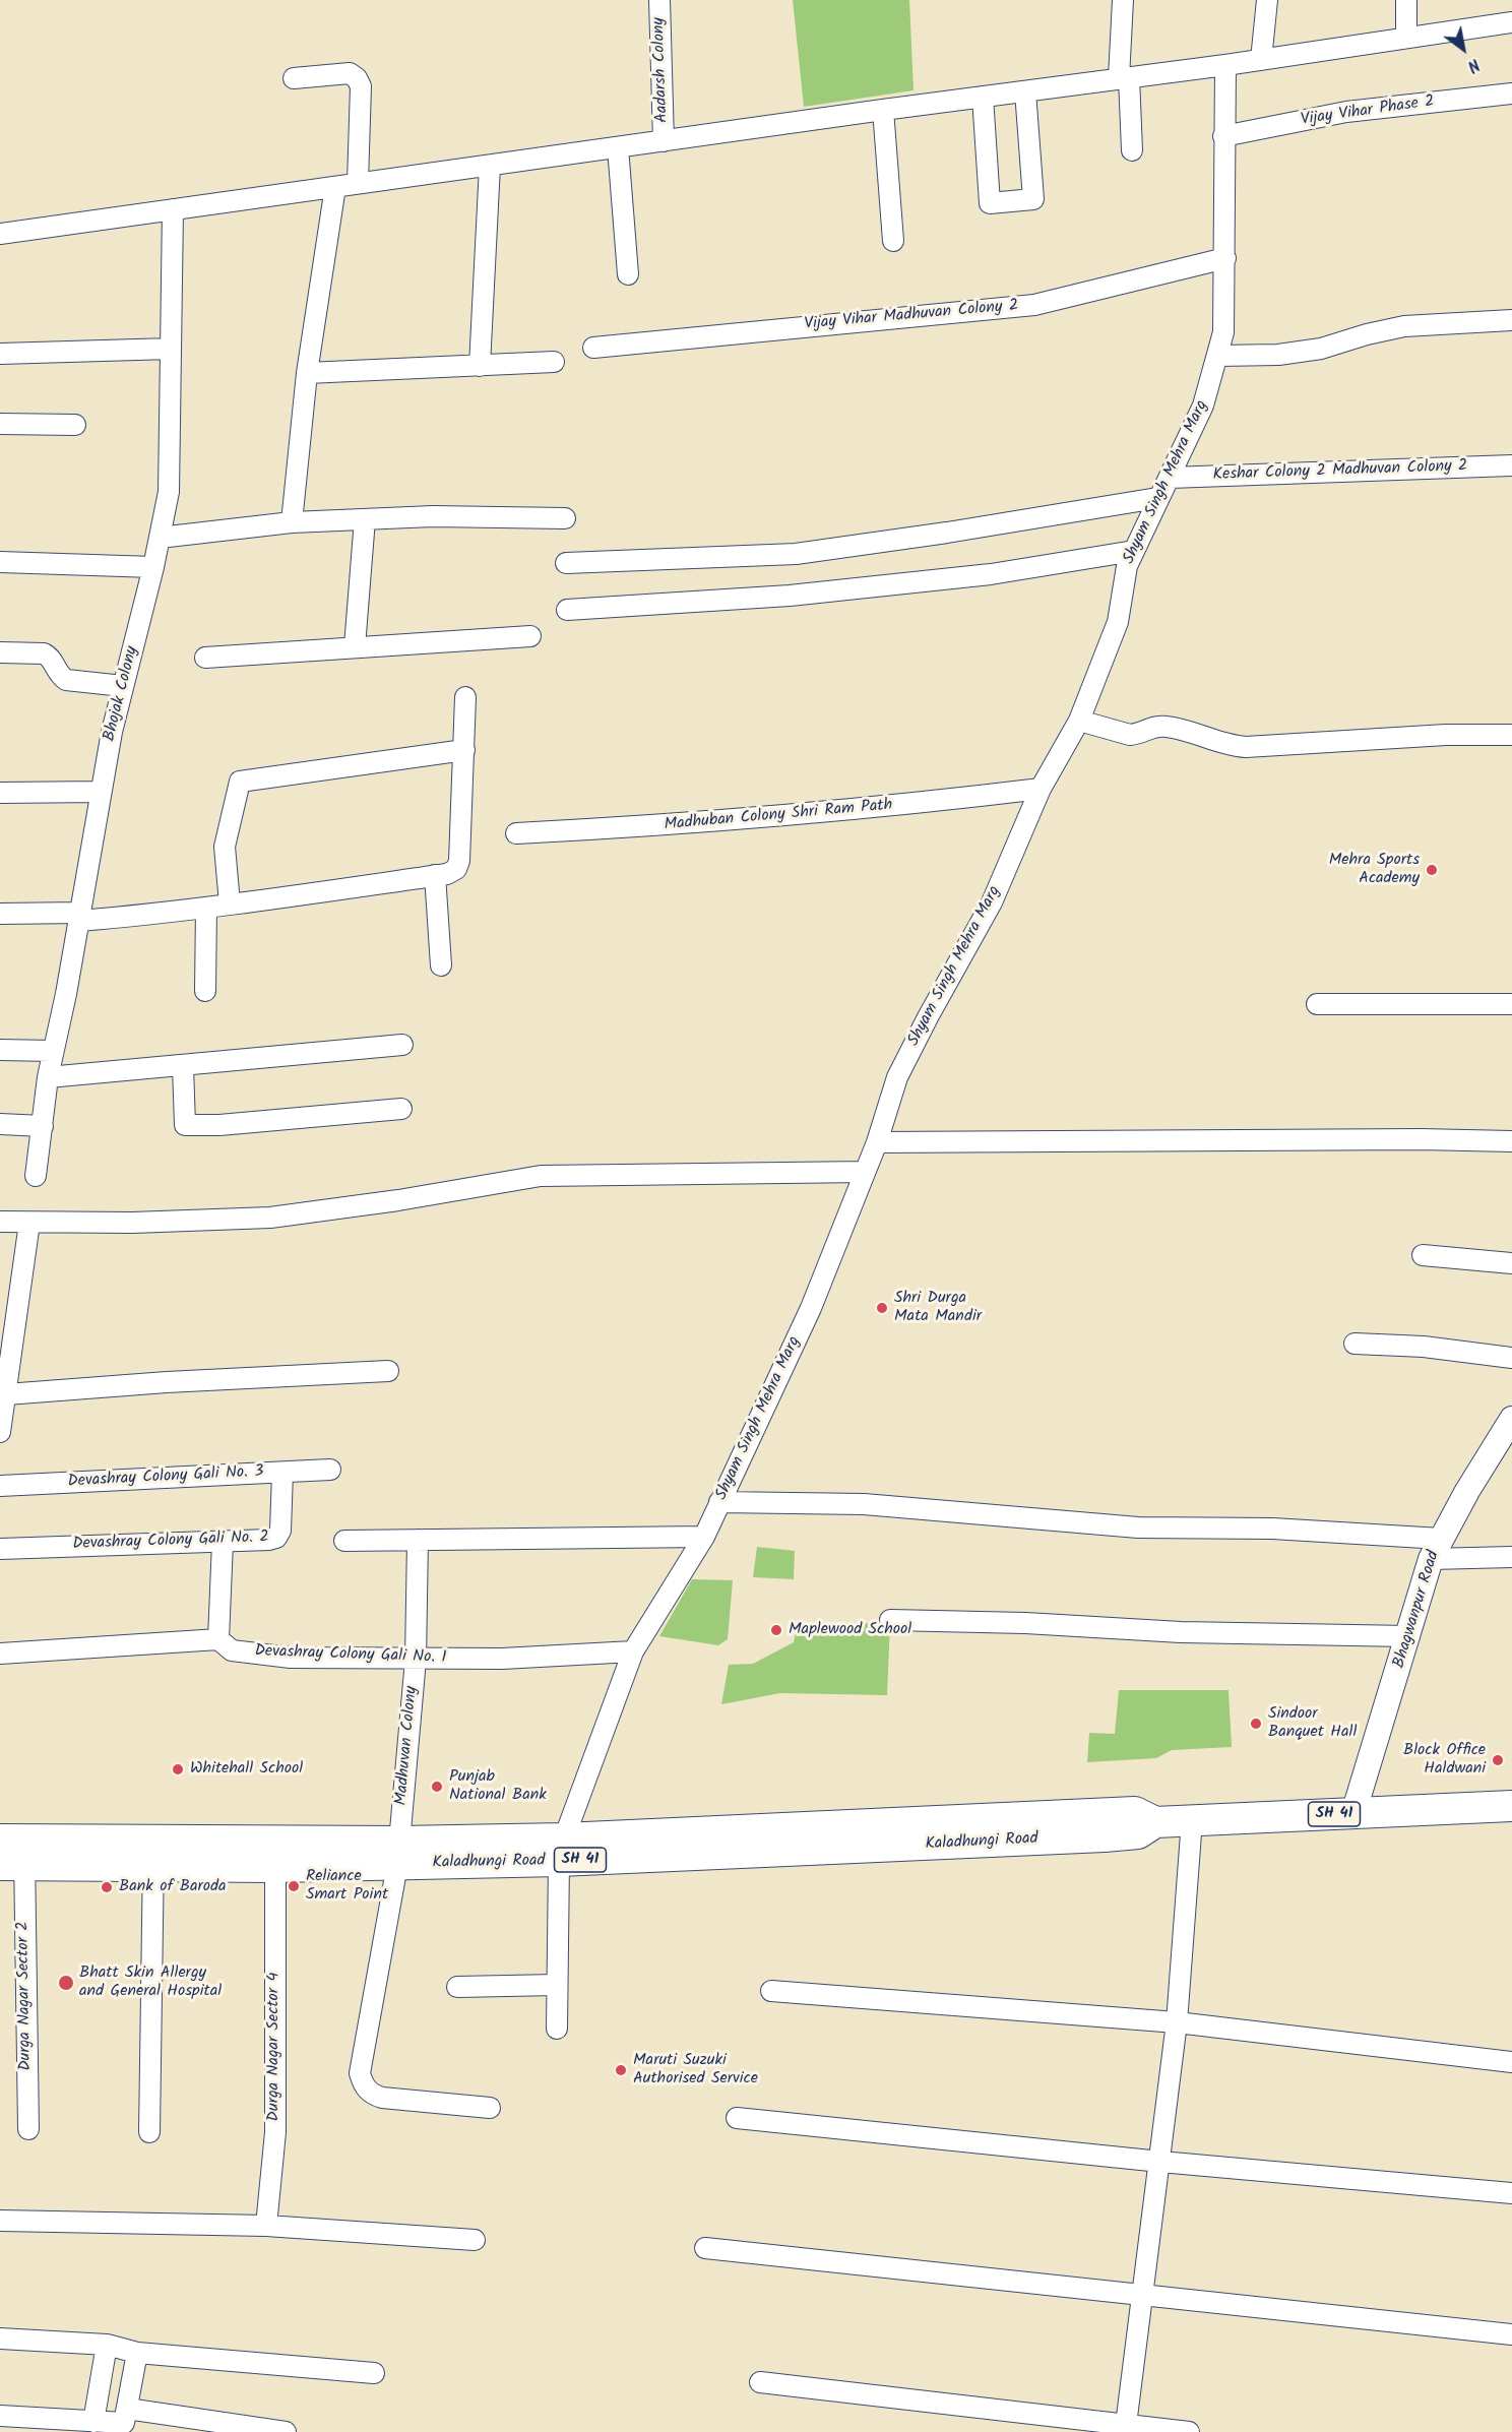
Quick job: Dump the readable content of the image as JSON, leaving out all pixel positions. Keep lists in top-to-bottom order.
{
  "streets": {
    "main road": ["SH 41", "Kaladhungi Road"],
    "street": [
      "Aadarsh Colony",
      "Vijay Vihar Phase 2",
      "Vijay Vihar Madhuvan Colony 2",
      "Keshar Colony 2 Madhuvan Colony 2",
      "Shyam Singh Mehra Marg",
      "Bhojak Colony",
      "Madhuban Colony Shri Ram Path",
      "Devashray Colony Gali No. 3",
      "Devashray Colony Gali No. 2",
      "Bhagwanpur Road",
      "Devashray Colony Gali No. 1",
      "Madhuvan Colony",
      "Durga Nagar Sector 2",
      "Durga Nagar Sector 4"
    ]
  },
  "crossings": [
    ["Vijay Vihar Phase 2", "Shyam Singh Mehra Marg"],
    ["Vijay Vihar Madhuvan Colony 2", "Shyam Singh Mehra Marg"],
    ["Keshar Colony 2 Madhuvan Colony 2", "Shyam Singh Mehra Marg"],
    ["Shyam Singh Mehra Marg", "Madhuban Colony Shri Ram Path"],
    ["Shyam Singh Mehra Marg", "Devashray Colony Gali No. 1"],
    ["Shyam Singh Mehra Marg", "Kaladhungi Road"],
    ["Devashray Colony Gali No. 3", "Devashray Colony Gali No. 2"],
    ["Bhagwanpur Road", "Kaladhungi Road"],
    ["Devashray Colony Gali No. 1", "Madhuvan Colony"],
    ["Madhuvan Colony", "Kaladhungi Road"],
    ["Kaladhungi Road", "Durga Nagar Sector 2"],
    ["Kaladhungi Road", "Durga Nagar Sector 4"]
  ],
  "places": [
    "Mehra Sports Academy",
    "Shri Durga Mata Mandir",
    "Maplewood School",
    "Sindoor Banquet Hall",
    "Block Office Haldwani",
    "Whitehall School",
    "Punjab National Bank",
    "Reliance Smart Point",
    "Bank of Baroda",
    "Bhatt Skin Allergy and General Hospital",
    "Maruti Suzuki Authorised Service"
  ],
  "north": "bottom right"
}
